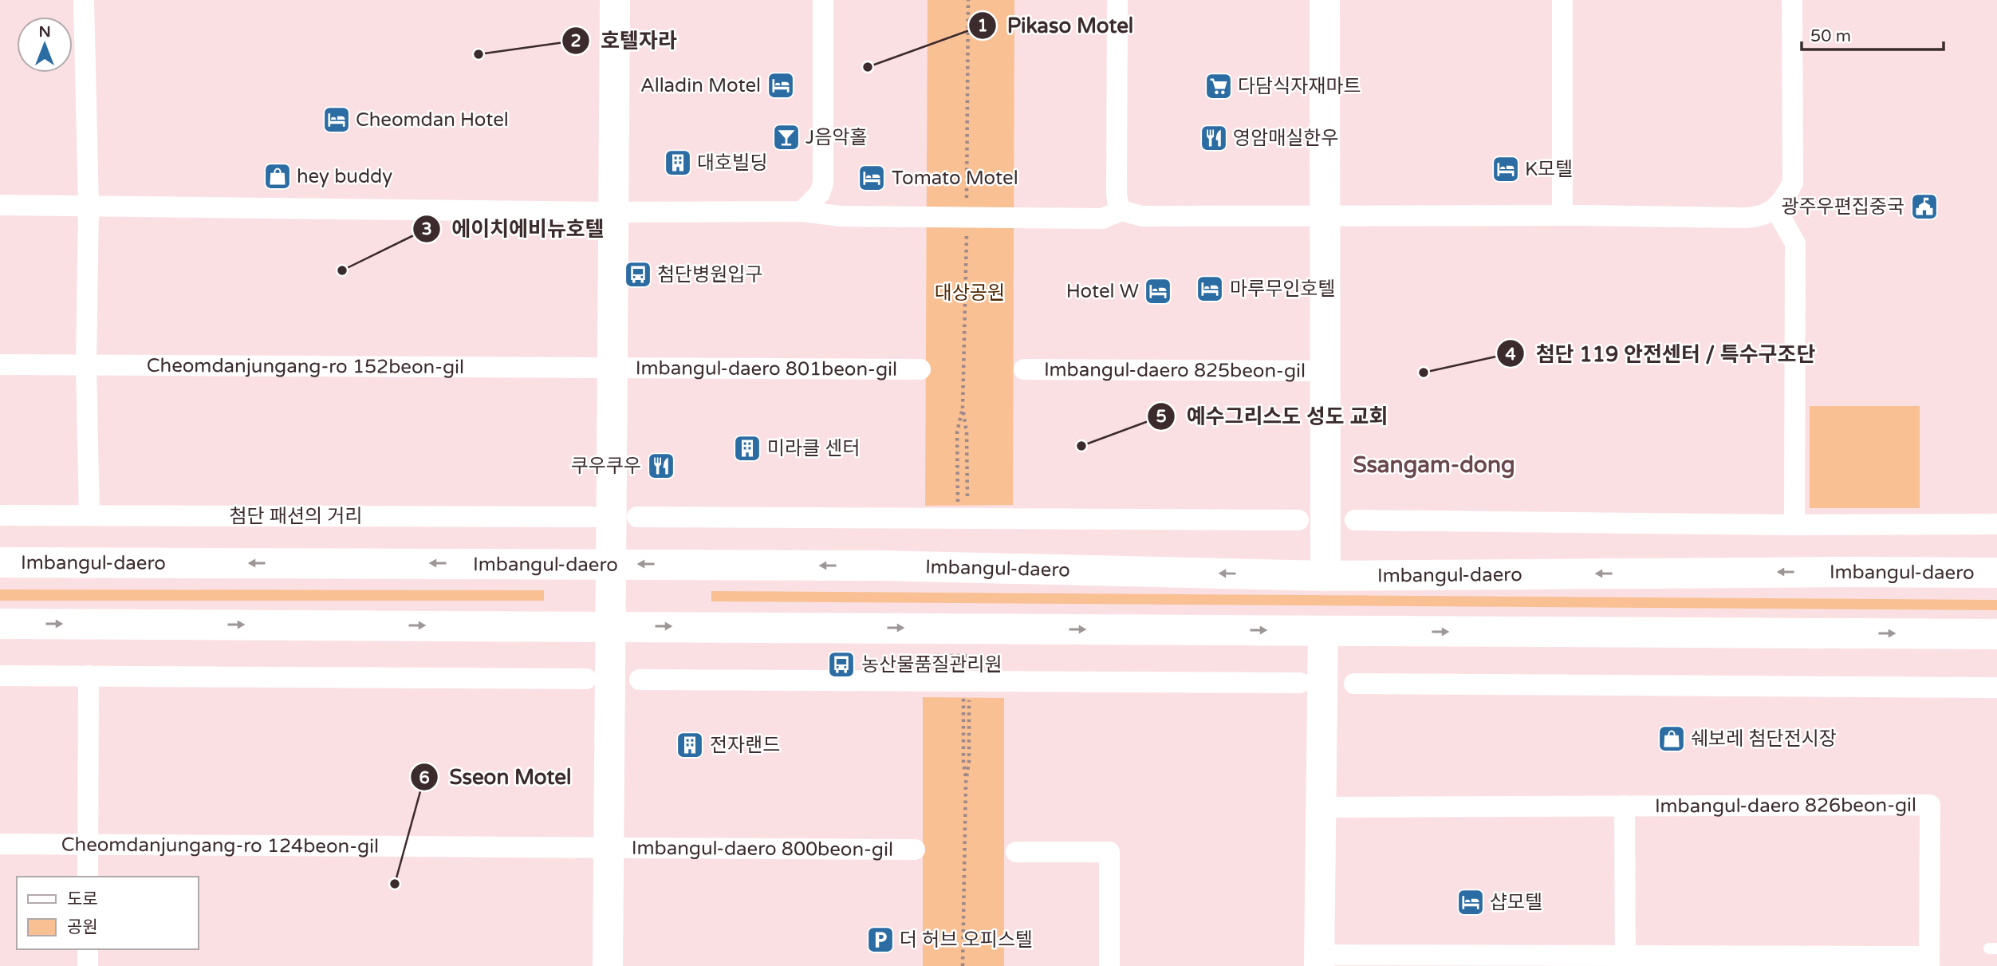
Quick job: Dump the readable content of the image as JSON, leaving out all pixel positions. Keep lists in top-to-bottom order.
{
  "streets": {
    "main road": [
      "Imbangul-daero 801beon-gil",
      "Imbangul-daero 825beon-gil",
      "Imbangul-daero",
      "Imbangul-daero 826beon-gil",
      "Imbangul-daero 800beon-gil"
    ],
    "street": ["Cheomdanjungang-ro 152beon-gil", "첨단 패션의 거리", "Cheomdanjungang-ro 124beon-gil"]
  },
  "crossings": [
    ["Cheomdanjungang-ro 152beon-gil", "Imbangul-daero 801beon-gil"],
    ["Imbangul-daero 801beon-gil", "Imbangul-daero"],
    ["Imbangul-daero 801beon-gil", "Imbangul-daero 800beon-gil"],
    ["Imbangul-daero 825beon-gil", "Imbangul-daero"],
    ["Imbangul-daero", "Imbangul-daero 800beon-gil"],
    ["Cheomdanjungang-ro 124beon-gil", "Imbangul-daero 800beon-gil"]
  ],
  "districts": ["Ssangam-dong"],
  "parks": ["대상공원"],
  "places": {
    "other": [
      "호텔자라",
      "Pikaso Motel",
      "에이치에비뉴호텔",
      "첨단 119 안전센터 / 특수구조단",
      "예수그리스도 성도 교회",
      "Sseon Motel"
    ],
    "hotel": [
      "Alladin Motel",
      "Cheomdan Hotel",
      "K모텔",
      "Tomato Motel",
      "마루무인호텔",
      "Hotel W",
      "샵모텔"
    ],
    "supermarket": ["다담식자재마트"],
    "bar": ["J음악홀"],
    "restaurant": ["영암매실한우", "쿠우쿠우"],
    "building": ["대호빌딩", "미라클 센터", "전자랜드"],
    "shop": ["hey buddy", "쉐보레 첨단전시장"],
    "public building": ["광주우편집중국"],
    "bus stop": ["첨단병원입구", "농산물품질관리원"],
    "parking": ["더 허브 오피스텔"]
  },
  "legend": ["도로", "공원"],
  "scale_bar": "50 m",
  "north": "top"
}
